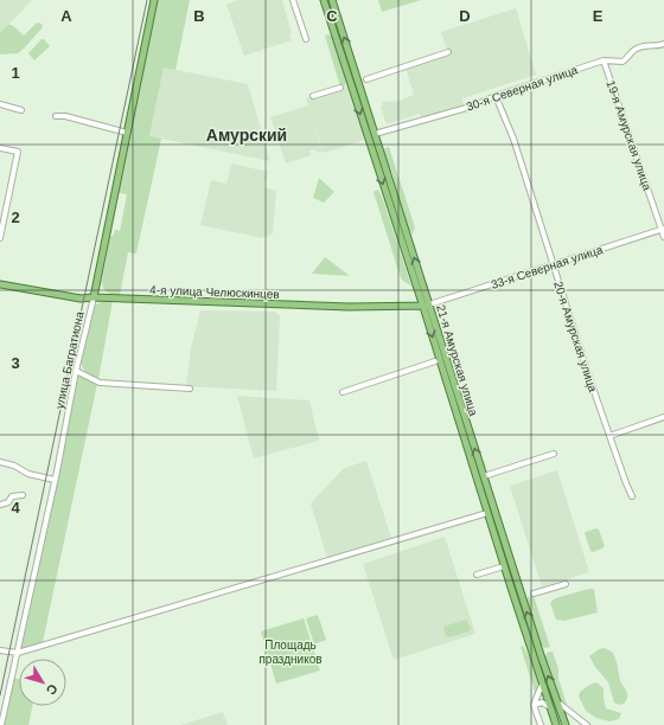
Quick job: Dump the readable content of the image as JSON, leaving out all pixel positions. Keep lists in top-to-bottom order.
{
  "streets": {
    "main road": ["4-я улица Челюскинцев", "улица Багратиона", "21-я Амурская улица"],
    "street": [
      "30-я Северная улица",
      "19-я Амурская улица",
      "33-я Северная улица",
      "20-я Амурская улица"
    ]
  },
  "crossings": [
    ["30-я Северная улица", "19-я Амурская улица"],
    ["30-я Северная улица", "20-я Амурская улица"],
    ["30-я Северная улица", "21-я Амурская улица"],
    ["19-я Амурская улица", "33-я Северная улица"],
    ["33-я Северная улица", "4-я улица Челюскинцев"],
    ["33-я Северная улица", "20-я Амурская улица"],
    ["33-я Северная улица", "21-я Амурская улица"],
    ["4-я улица Челюскинцев", "улица Багратиона"],
    ["4-я улица Челюскинцев", "21-я Амурская улица"]
  ],
  "districts": ["Амурский"],
  "parks": ["Площадь праздников"],
  "north": "bottom right",
  "grid": {
    "columns": [
      "A",
      "B",
      "C",
      "D",
      "E"
    ],
    "rows": [
      "1",
      "2",
      "3",
      "4"
    ]
  }
}
